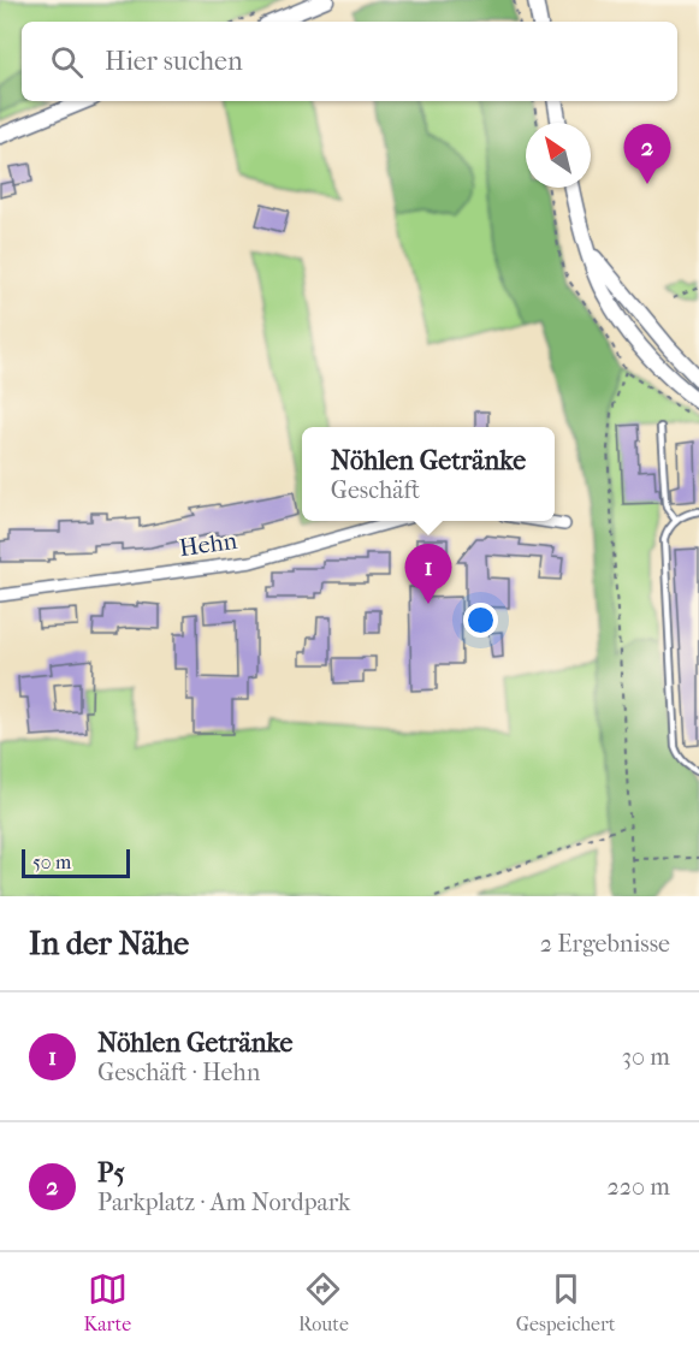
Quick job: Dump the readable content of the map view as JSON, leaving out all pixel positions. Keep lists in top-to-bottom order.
{
  "streets": {
    "street": ["Hehn"]
  },
  "scale_bar": "50 m",
  "north": "top left",
  "page": {
    "search": "Hier suchen",
    "pins": ["2", "1"],
    "popup": ["Nöhlen Getränke", "Geschäft"],
    "scale": "50 m",
    "heading": ["In der Nähe", "2 Ergebnisse"],
    "list": [
      {
        "mark": "1",
        "name": "Nöhlen Getränke",
        "note": "Geschäft · Hehn",
        "value": "30 m"
      },
      {
        "mark": "2",
        "name": "P5",
        "note": "Parkplatz · Am Nordpark",
        "value": "220 m"
      }
    ],
    "nav": ["Karte", "Route", "Gespeichert"]
  }
}
